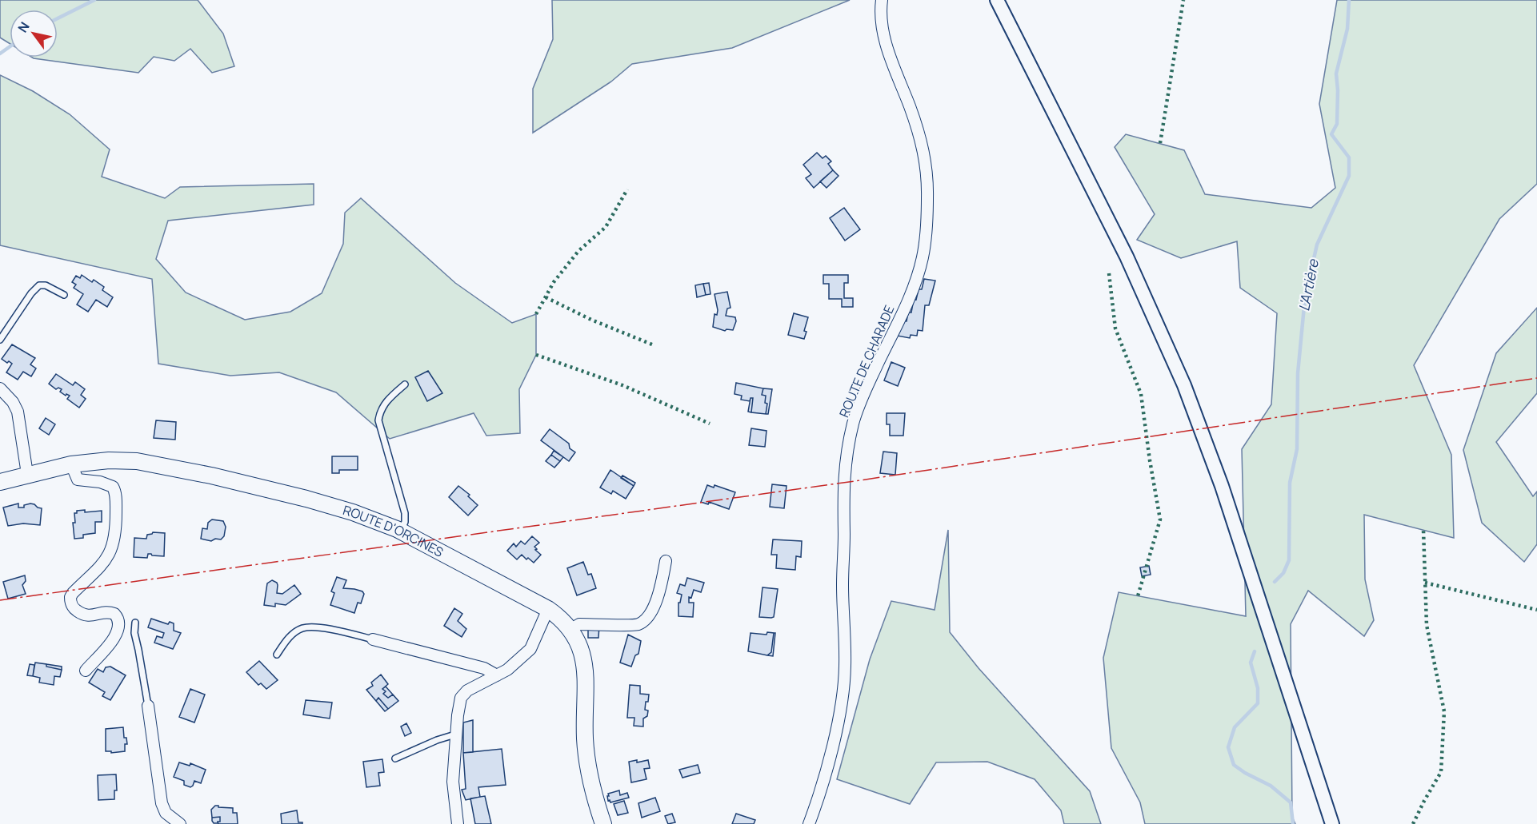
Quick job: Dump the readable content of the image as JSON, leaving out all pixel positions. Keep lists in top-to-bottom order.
{
  "streets": {
    "main road": ["ROUTE D'ORCINES"],
    "street": ["ROUTE DE CHARADE"]
  },
  "water": ["L'Artière"],
  "north": "top left"
}
